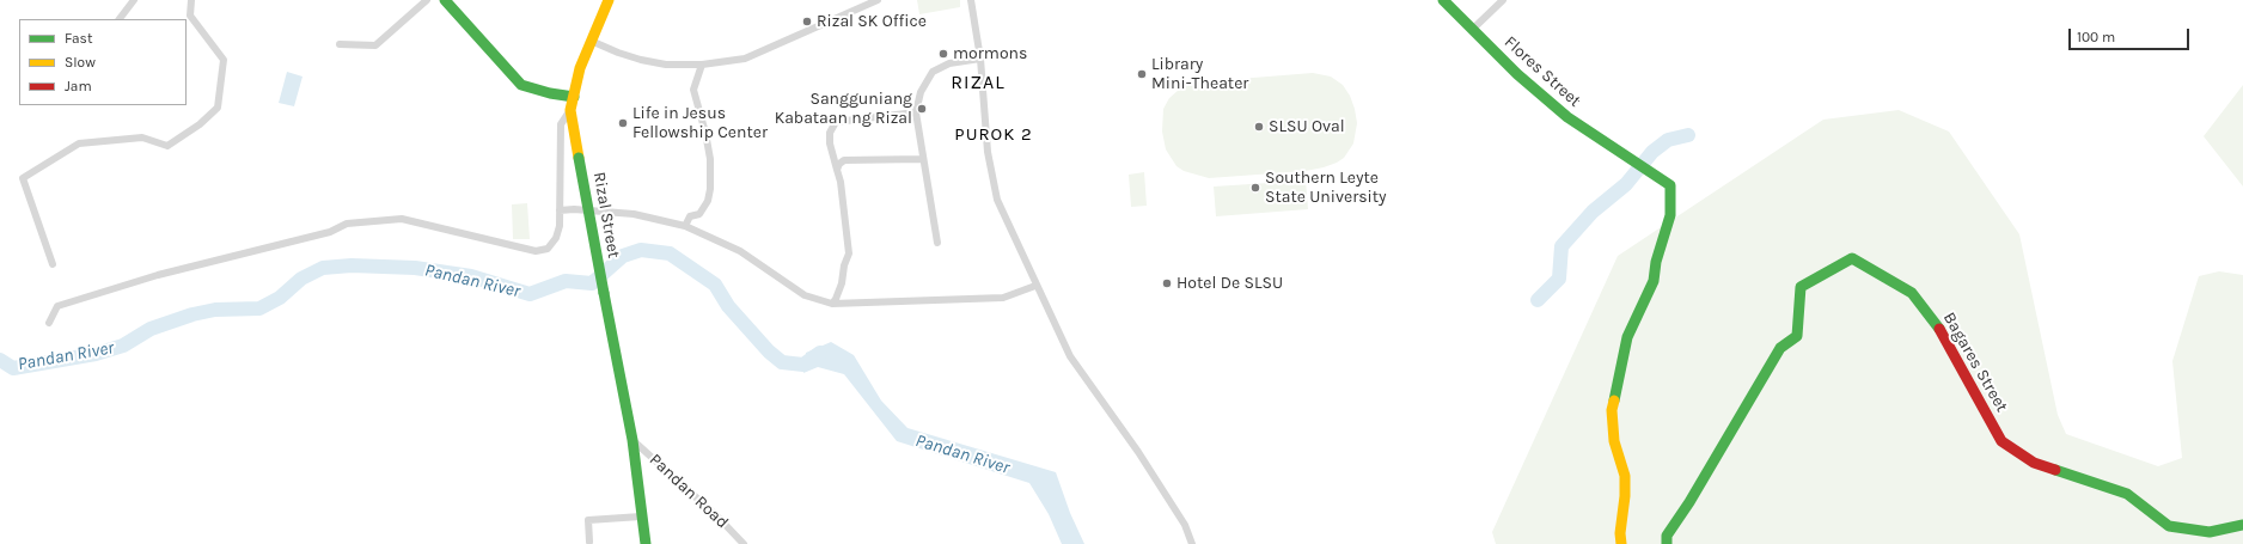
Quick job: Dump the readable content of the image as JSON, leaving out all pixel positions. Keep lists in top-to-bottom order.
{
  "streets": {
    "street": [
      "Flores Street",
      "Rizal Street",
      "Bagares Street",
      "Pandan Road"
    ]
  },
  "crossings": [
    ["Rizal Street", "Pandan Road"]
  ],
  "districts": ["RIZAL", "PUROK 2"],
  "water": ["Pandan River"],
  "places": [
    "Rizal SK Office",
    "mormons",
    "Library Mini-Theater",
    "Sangguniang Kabataan ng Rizal",
    "Life in Jesus Fellowship Center",
    "SLSU Oval",
    "Southern Leyte State University",
    "Hotel De SLSU"
  ],
  "legend": ["Fast", "Slow", "Jam"],
  "scale_bar": "100 m"
}
